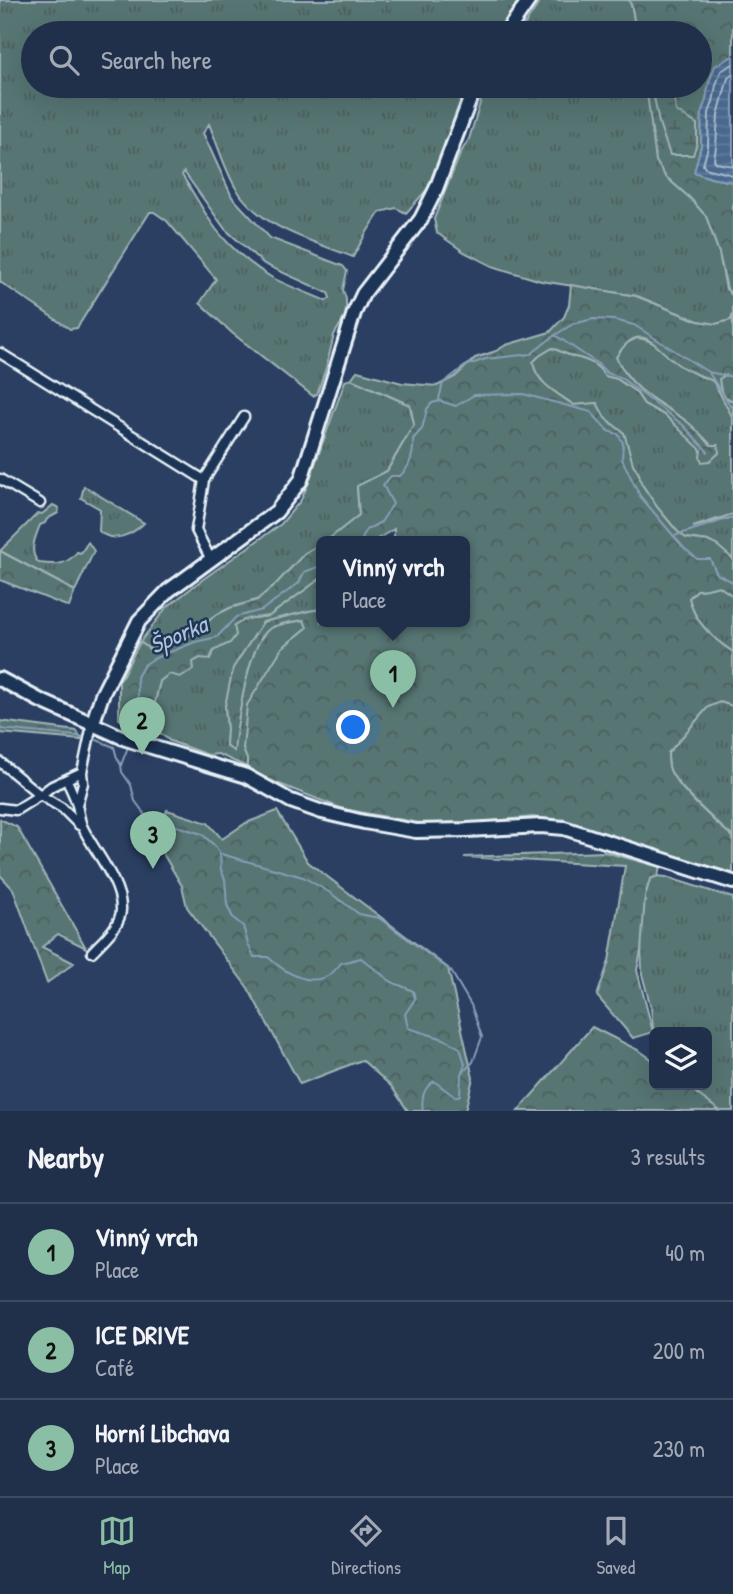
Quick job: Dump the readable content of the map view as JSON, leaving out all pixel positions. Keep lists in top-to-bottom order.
{
  "water": ["Šporka"],
  "page": {
    "search": "Search here",
    "popup": ["Vinný vrch", "Place"],
    "pins": ["1", "2", "3"],
    "heading": ["Nearby", "3 results"],
    "list": [
      {
        "mark": "1",
        "name": "Vinný vrch",
        "note": "Place",
        "value": "40 m"
      },
      {
        "mark": "2",
        "name": "ICE DRIVE",
        "note": "Café",
        "value": "200 m"
      },
      {
        "mark": "3",
        "name": "Horní Libchava",
        "note": "Place",
        "value": "230 m"
      }
    ],
    "nav": ["Map", "Directions", "Saved"]
  }
}
